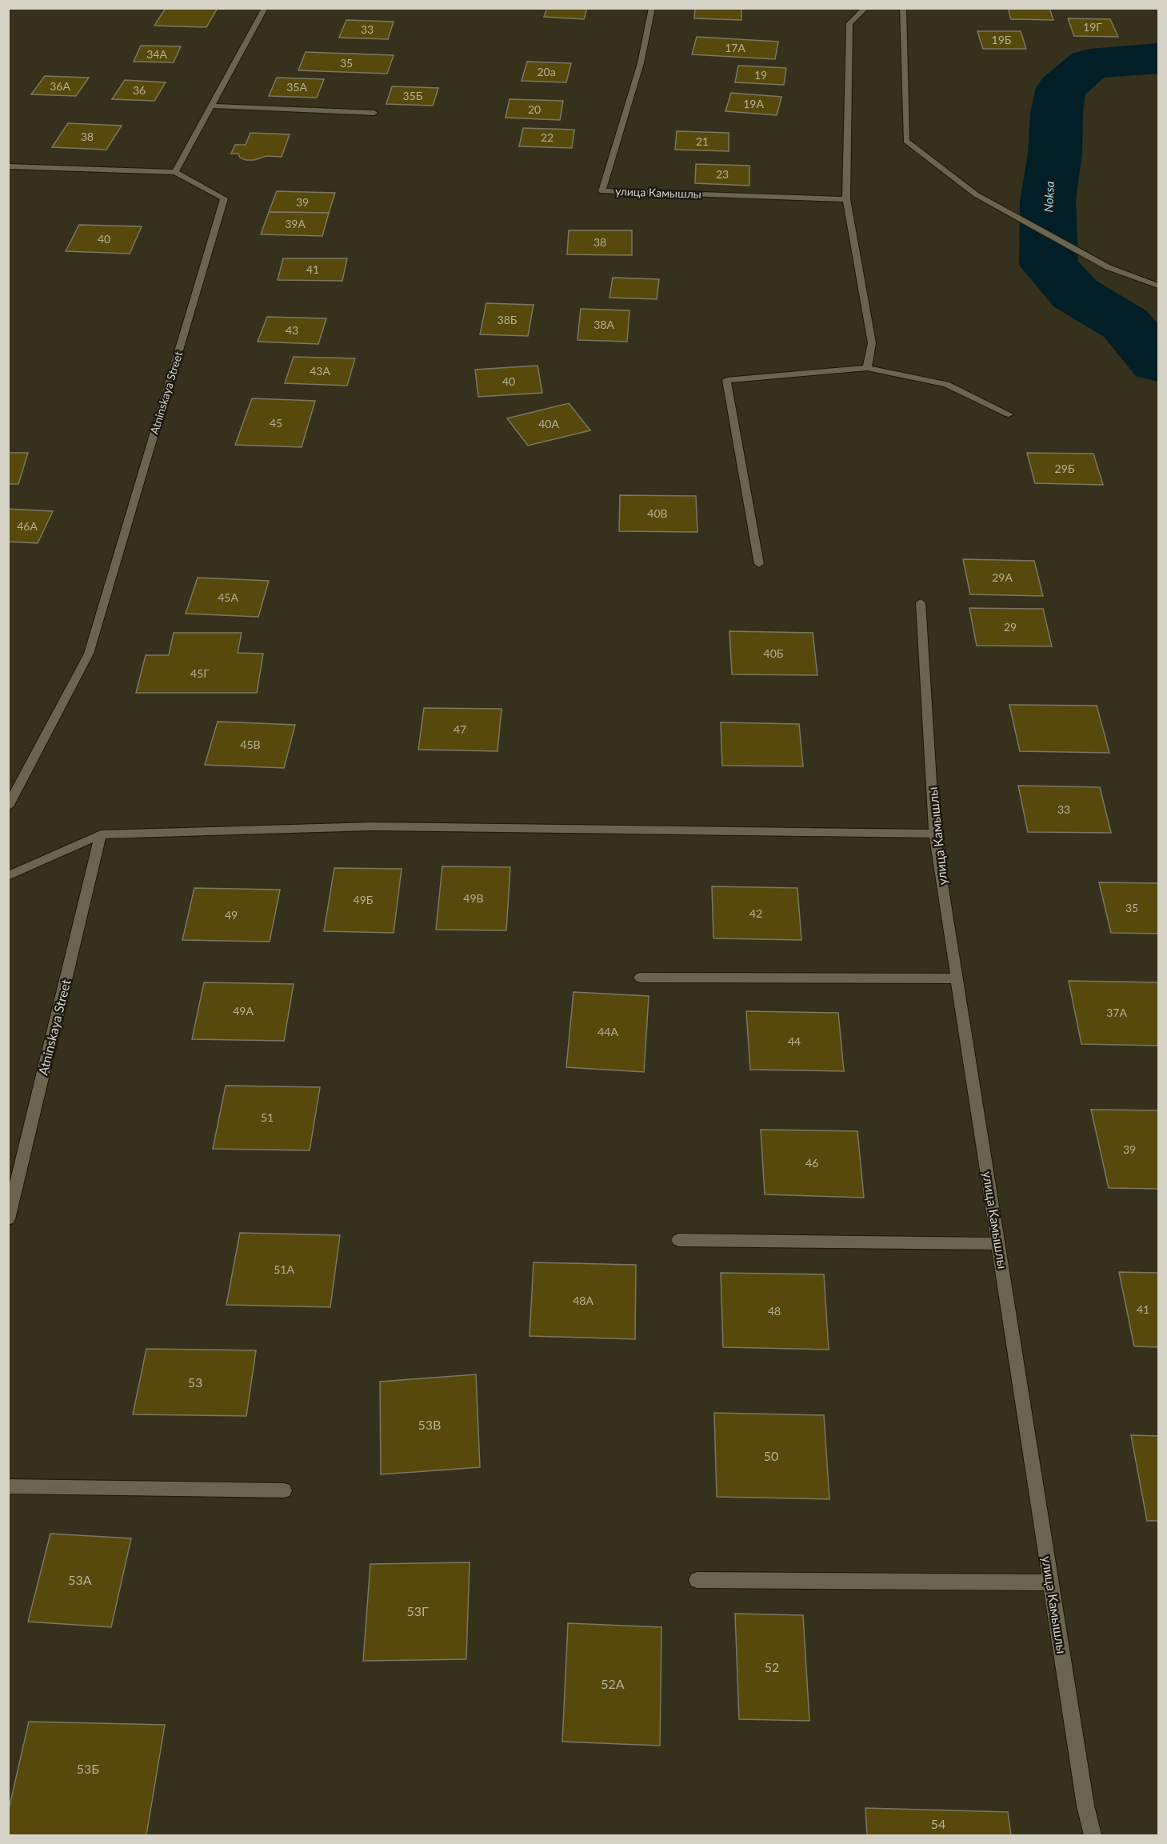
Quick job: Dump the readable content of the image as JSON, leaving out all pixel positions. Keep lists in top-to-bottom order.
{
  "streets": {
    "street": ["улица Камышлы", "Atninskaya Street"]
  },
  "water": ["Noksa"],
  "house_numbers": [
    "19Г",
    "33",
    "19Б",
    "17А",
    "34А",
    "35",
    "20а",
    "19",
    "36А",
    "35А",
    "36",
    "35Б",
    "19А",
    "20",
    "38",
    "22",
    "21",
    "23",
    "39",
    "39А",
    "40",
    "38",
    "41",
    "38Б",
    "38А",
    "43",
    "43А",
    "40",
    "45",
    "40А",
    "29Б",
    "40В",
    "46А",
    "29А",
    "45А",
    "29",
    "40Б",
    "45Г",
    "47",
    "45В",
    "33",
    "49В",
    "49Б",
    "35",
    "42",
    "49",
    "49А",
    "37А",
    "44А",
    "44",
    "51",
    "39",
    "46",
    "51А",
    "48А",
    "41",
    "48",
    "53",
    "53В",
    "50",
    "53А",
    "53Г",
    "52",
    "52А",
    "53Б",
    "54"
  ]
}
